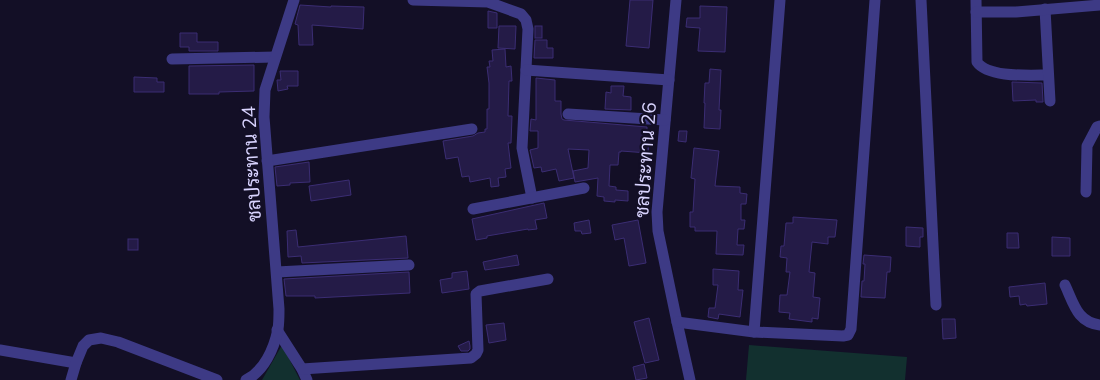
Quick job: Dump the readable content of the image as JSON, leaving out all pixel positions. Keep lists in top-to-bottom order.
{
  "streets": {
    "street": ["ชลประทาน 26", "ชลประทาน 24"]
  }
}
